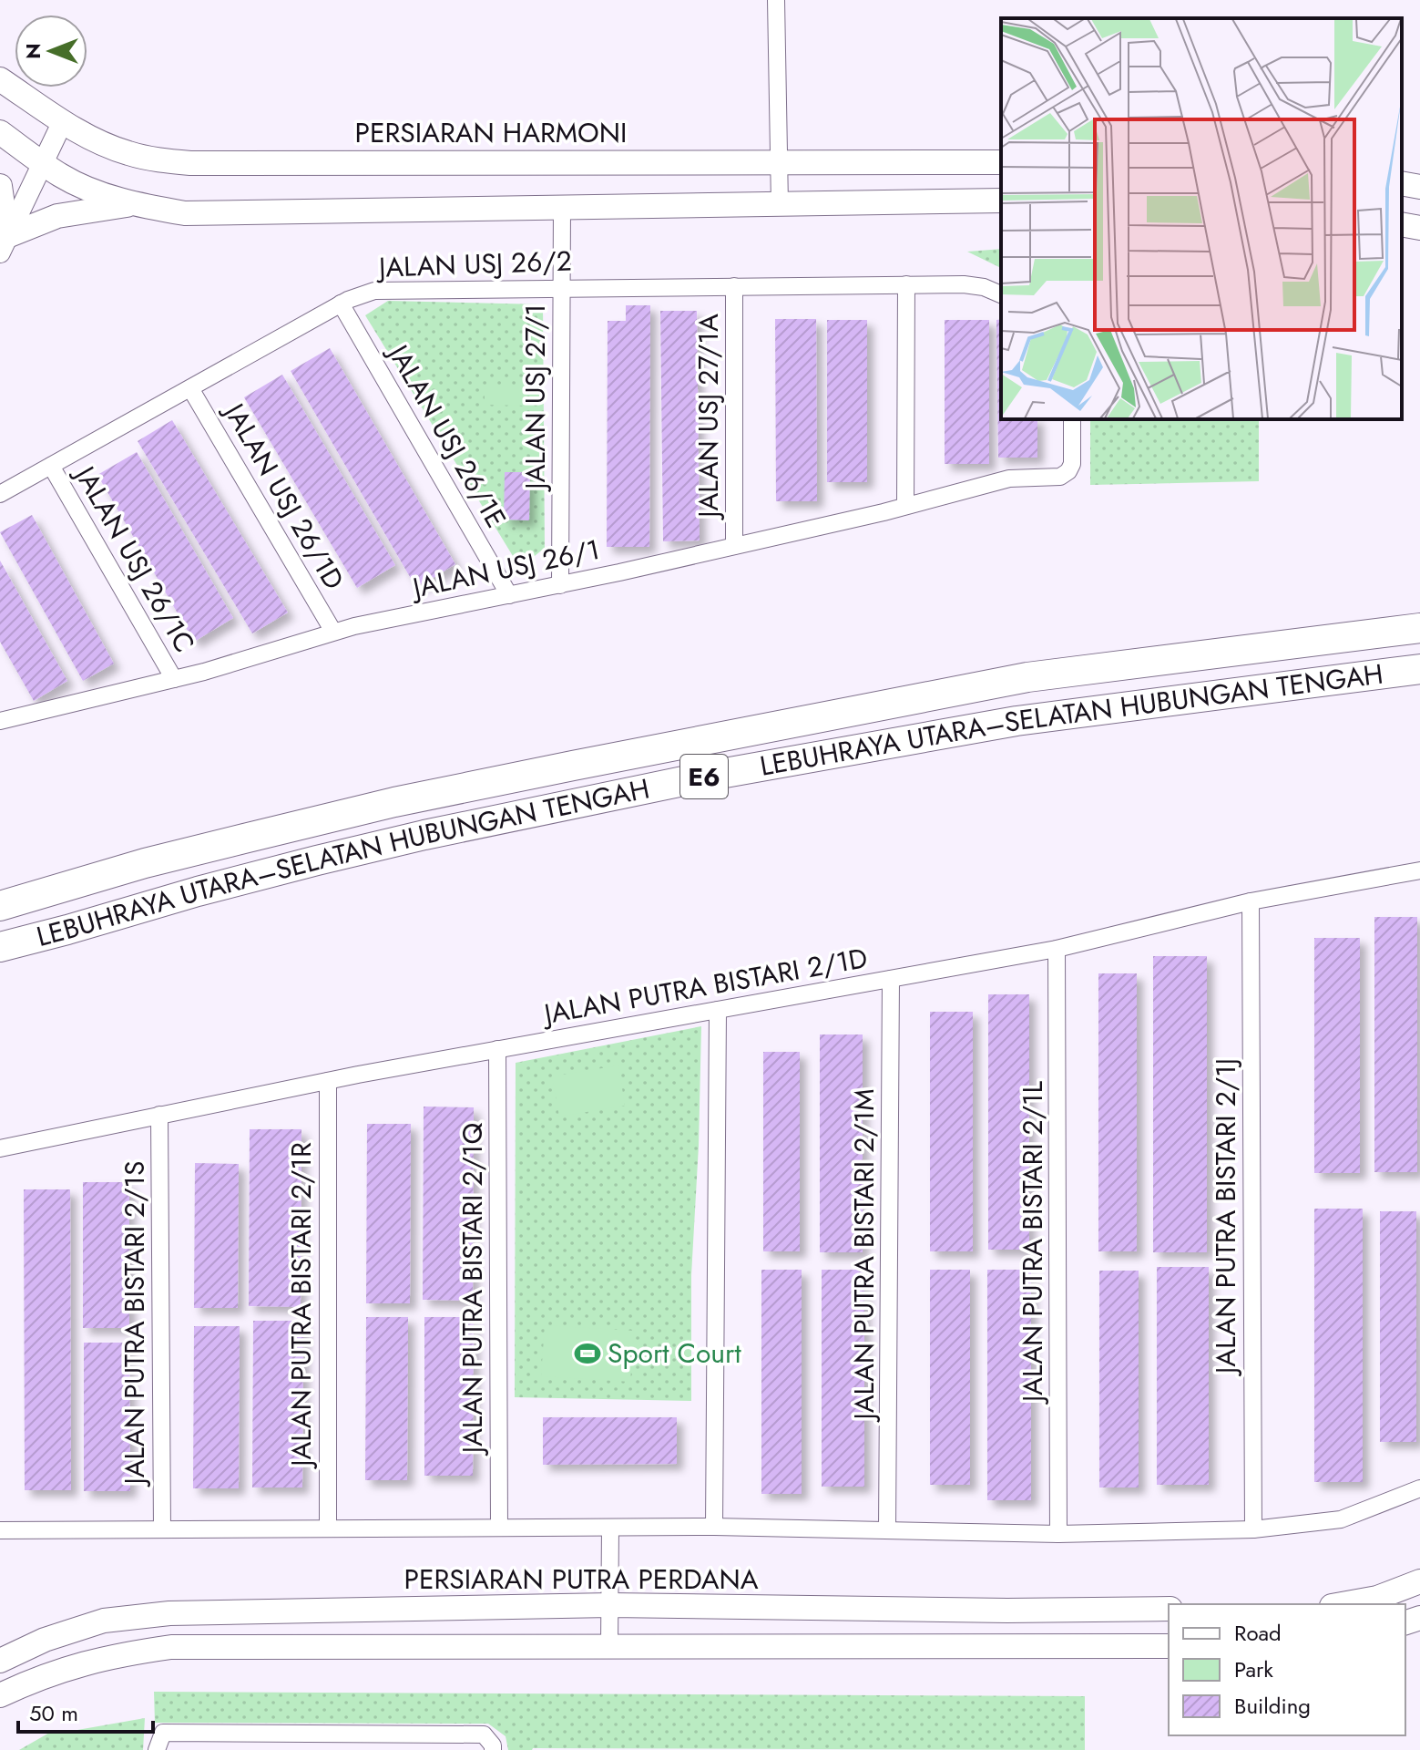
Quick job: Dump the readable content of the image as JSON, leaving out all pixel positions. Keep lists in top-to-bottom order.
{
  "streets": {
    "highway": ["LEBUHRAYA UTARA–SELATAN HUBUNGAN TENGAH", "E6"],
    "main road": ["PERSIARAN HARMONI", "PERSIARAN PUTRA PERDANA"],
    "street": [
      "JALAN USJ 26/2",
      "JALAN USJ 27/1",
      "JALAN USJ 27/1A",
      "JALAN USJ 26/1E",
      "JALAN USJ 26/1D",
      "JALAN USJ 26/1C",
      "JALAN USJ 26/1",
      "JALAN PUTRA BISTARI 2/1D",
      "JALAN PUTRA BISTARI 2/1J",
      "JALAN PUTRA BISTARI 2/1L",
      "JALAN PUTRA BISTARI 2/1M",
      "JALAN PUTRA BISTARI 2/1Q",
      "JALAN PUTRA BISTARI 2/1R",
      "JALAN PUTRA BISTARI 2/1S"
    ]
  },
  "crossings": [
    ["JALAN USJ 26/2", "JALAN USJ 27/1"],
    ["JALAN USJ 26/2", "JALAN USJ 27/1A"],
    ["JALAN USJ 26/2", "JALAN USJ 26/1E"],
    ["JALAN USJ 26/2", "JALAN USJ 26/1D"],
    ["JALAN USJ 26/2", "JALAN USJ 26/1C"],
    ["JALAN USJ 27/1", "JALAN USJ 26/1"],
    ["JALAN USJ 27/1A", "JALAN USJ 26/1"],
    ["JALAN USJ 26/1E", "JALAN USJ 26/1"],
    ["JALAN USJ 26/1D", "JALAN USJ 26/1"],
    ["JALAN USJ 26/1C", "JALAN USJ 26/1"],
    ["JALAN PUTRA BISTARI 2/1D", "JALAN PUTRA BISTARI 2/1J"],
    ["JALAN PUTRA BISTARI 2/1D", "JALAN PUTRA BISTARI 2/1L"],
    ["JALAN PUTRA BISTARI 2/1D", "JALAN PUTRA BISTARI 2/1M"],
    ["JALAN PUTRA BISTARI 2/1D", "JALAN PUTRA BISTARI 2/1Q"],
    ["JALAN PUTRA BISTARI 2/1D", "JALAN PUTRA BISTARI 2/1R"],
    ["JALAN PUTRA BISTARI 2/1D", "JALAN PUTRA BISTARI 2/1S"]
  ],
  "places": {
    "sports": ["Sport Court"]
  },
  "legend": ["Road", "Park", "Building"],
  "scale_bar": "50 m",
  "north": "left"
}
